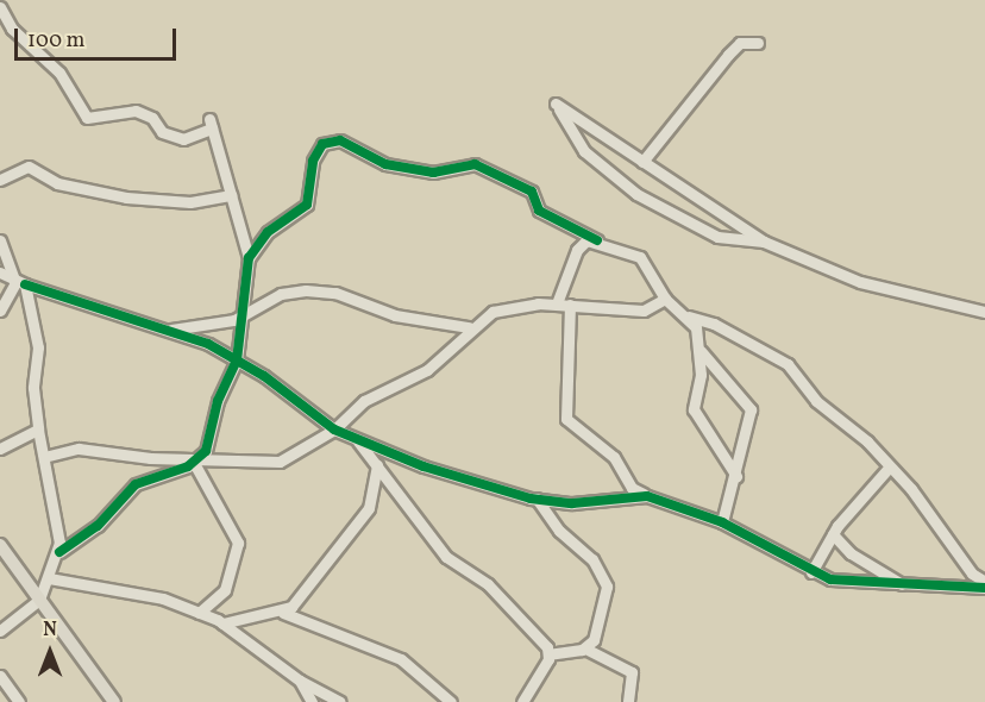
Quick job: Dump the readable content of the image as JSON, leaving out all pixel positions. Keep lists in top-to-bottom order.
{
  "scale_bar": "100 m",
  "north": "top"
}
